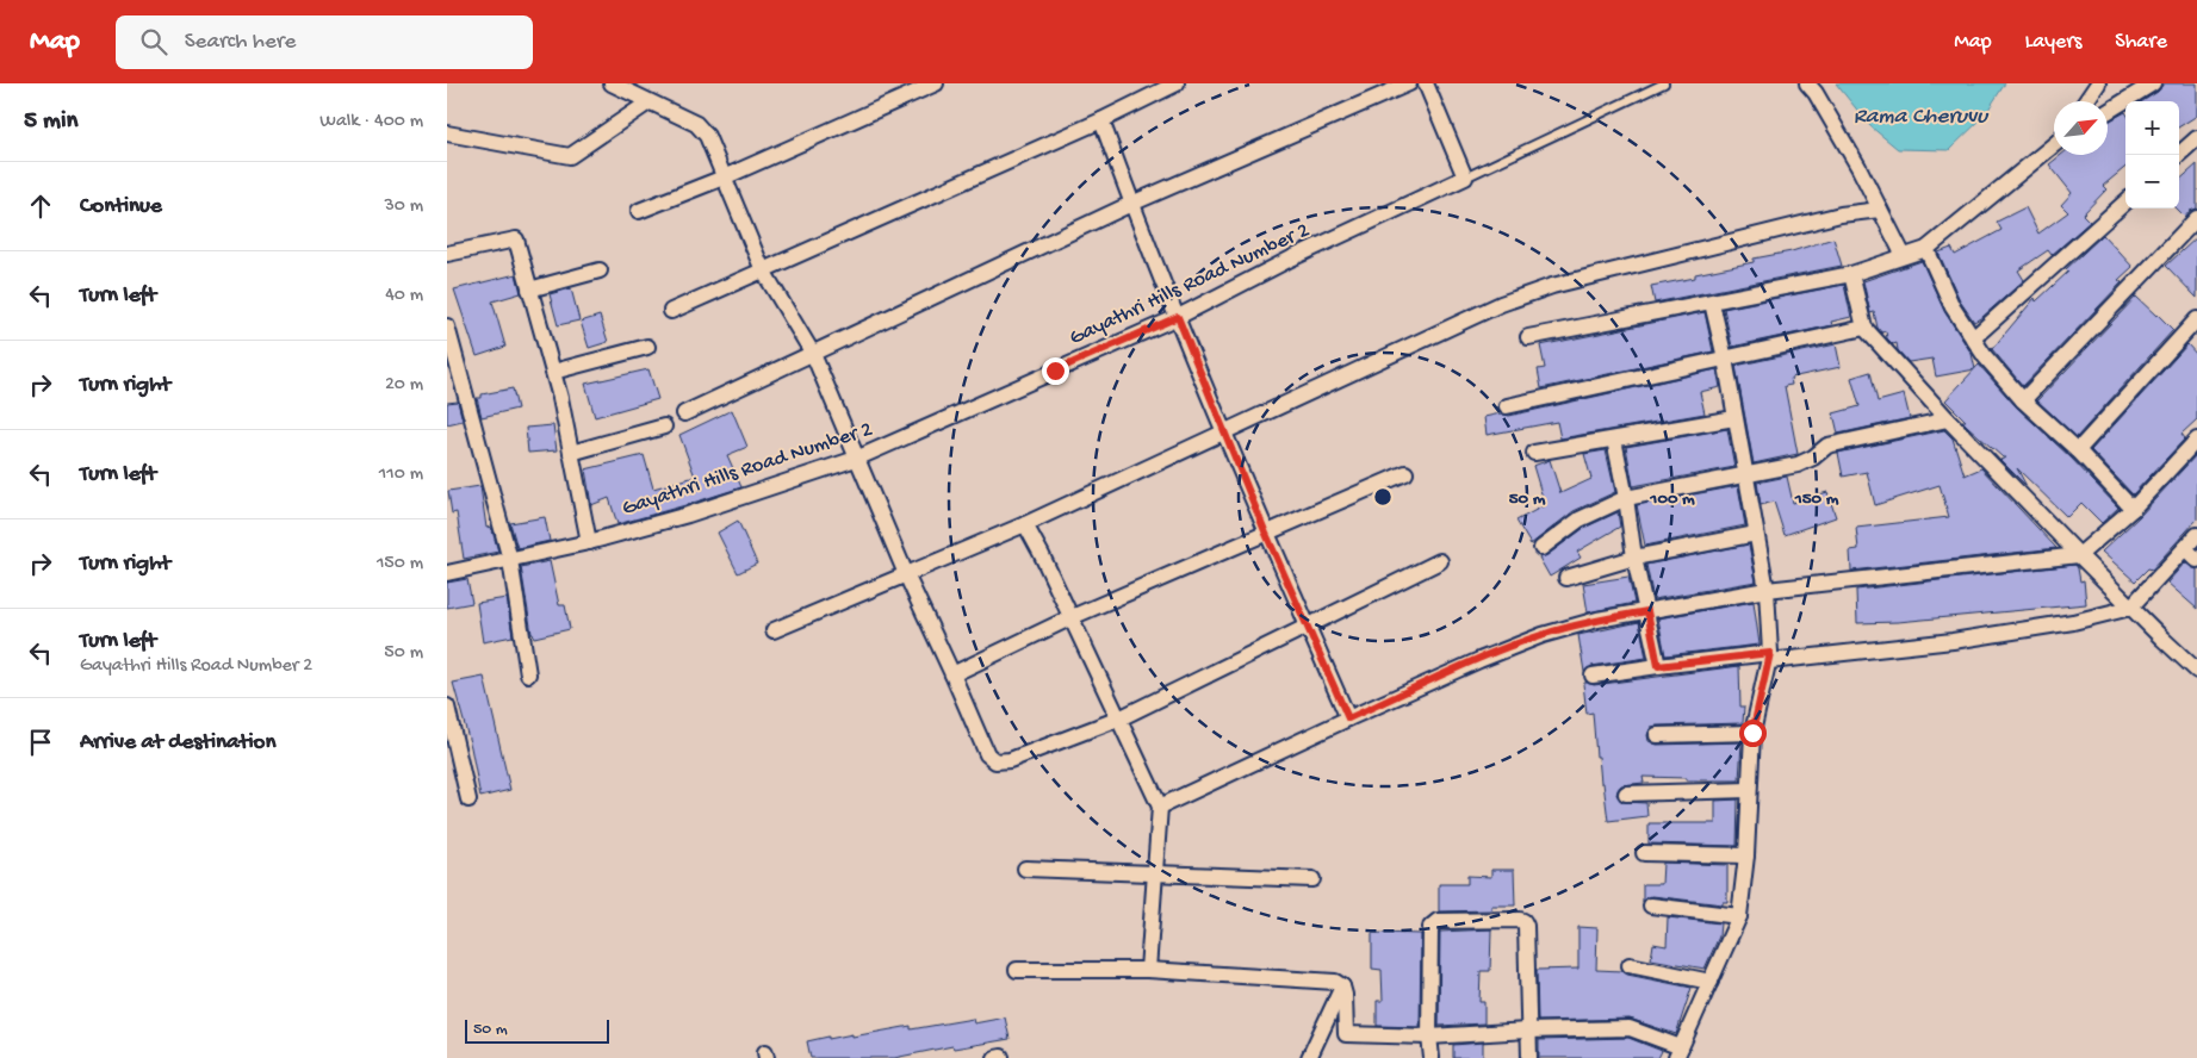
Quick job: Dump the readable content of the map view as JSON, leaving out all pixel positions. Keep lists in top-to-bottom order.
{
  "streets": {
    "street": ["Gayathri Hills Road Number 2"]
  },
  "water": ["Rama Cheruvu"],
  "scale_bar": "50 m",
  "north": "top right",
  "page": {
    "header": "Map",
    "search": "Search here",
    "nav": ["Map", "Layers", "Share"],
    "heading": ["5 min", "Walk · 400 m"],
    "map_buttons": ["+", "−"],
    "list": [
      ["Continue", "30 m"],
      ["Turn left", "40 m"],
      ["Turn right", "20 m"],
      ["Turn left", "110 m"],
      ["Turn right", "150 m"],
      ["Turn left", "Gayathri Hills Road Number 2", "50 m"],
      "Arrive at destination"
    ],
    "scale": "50 m"
  },
  "rings": ["50 m", "100 m", "150 m"]
}
